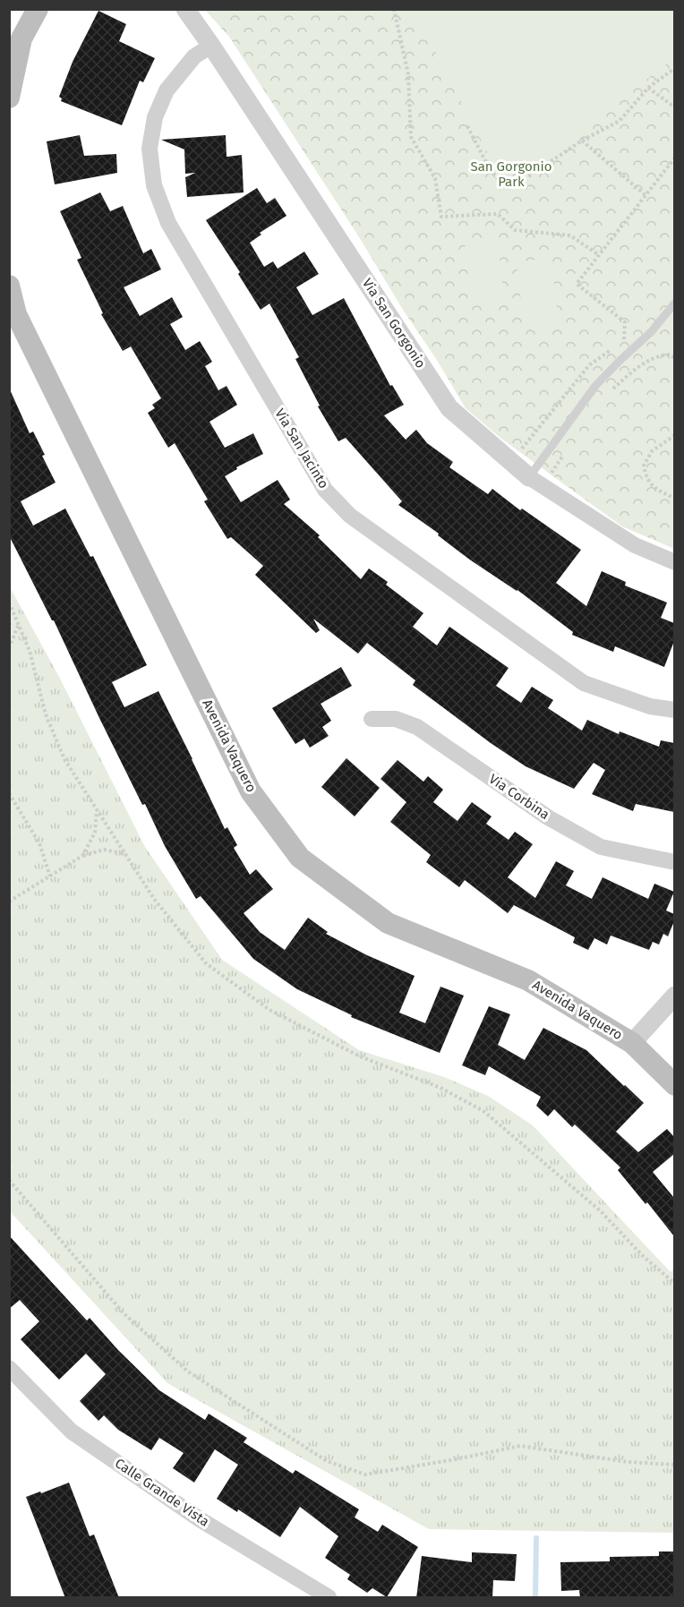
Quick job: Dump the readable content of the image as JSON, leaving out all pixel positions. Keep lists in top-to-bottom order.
{
  "streets": {
    "main road": ["Avenida Vaquero"],
    "street": [
      "Via San Gorgonio",
      "Via San Jacinto",
      "Via Corbina",
      "Calle Grande Vista"
    ]
  },
  "crossings": [
    ["Via San Gorgonio", "Via San Jacinto"]
  ],
  "parks": ["San Gorgonio Park"]
}
